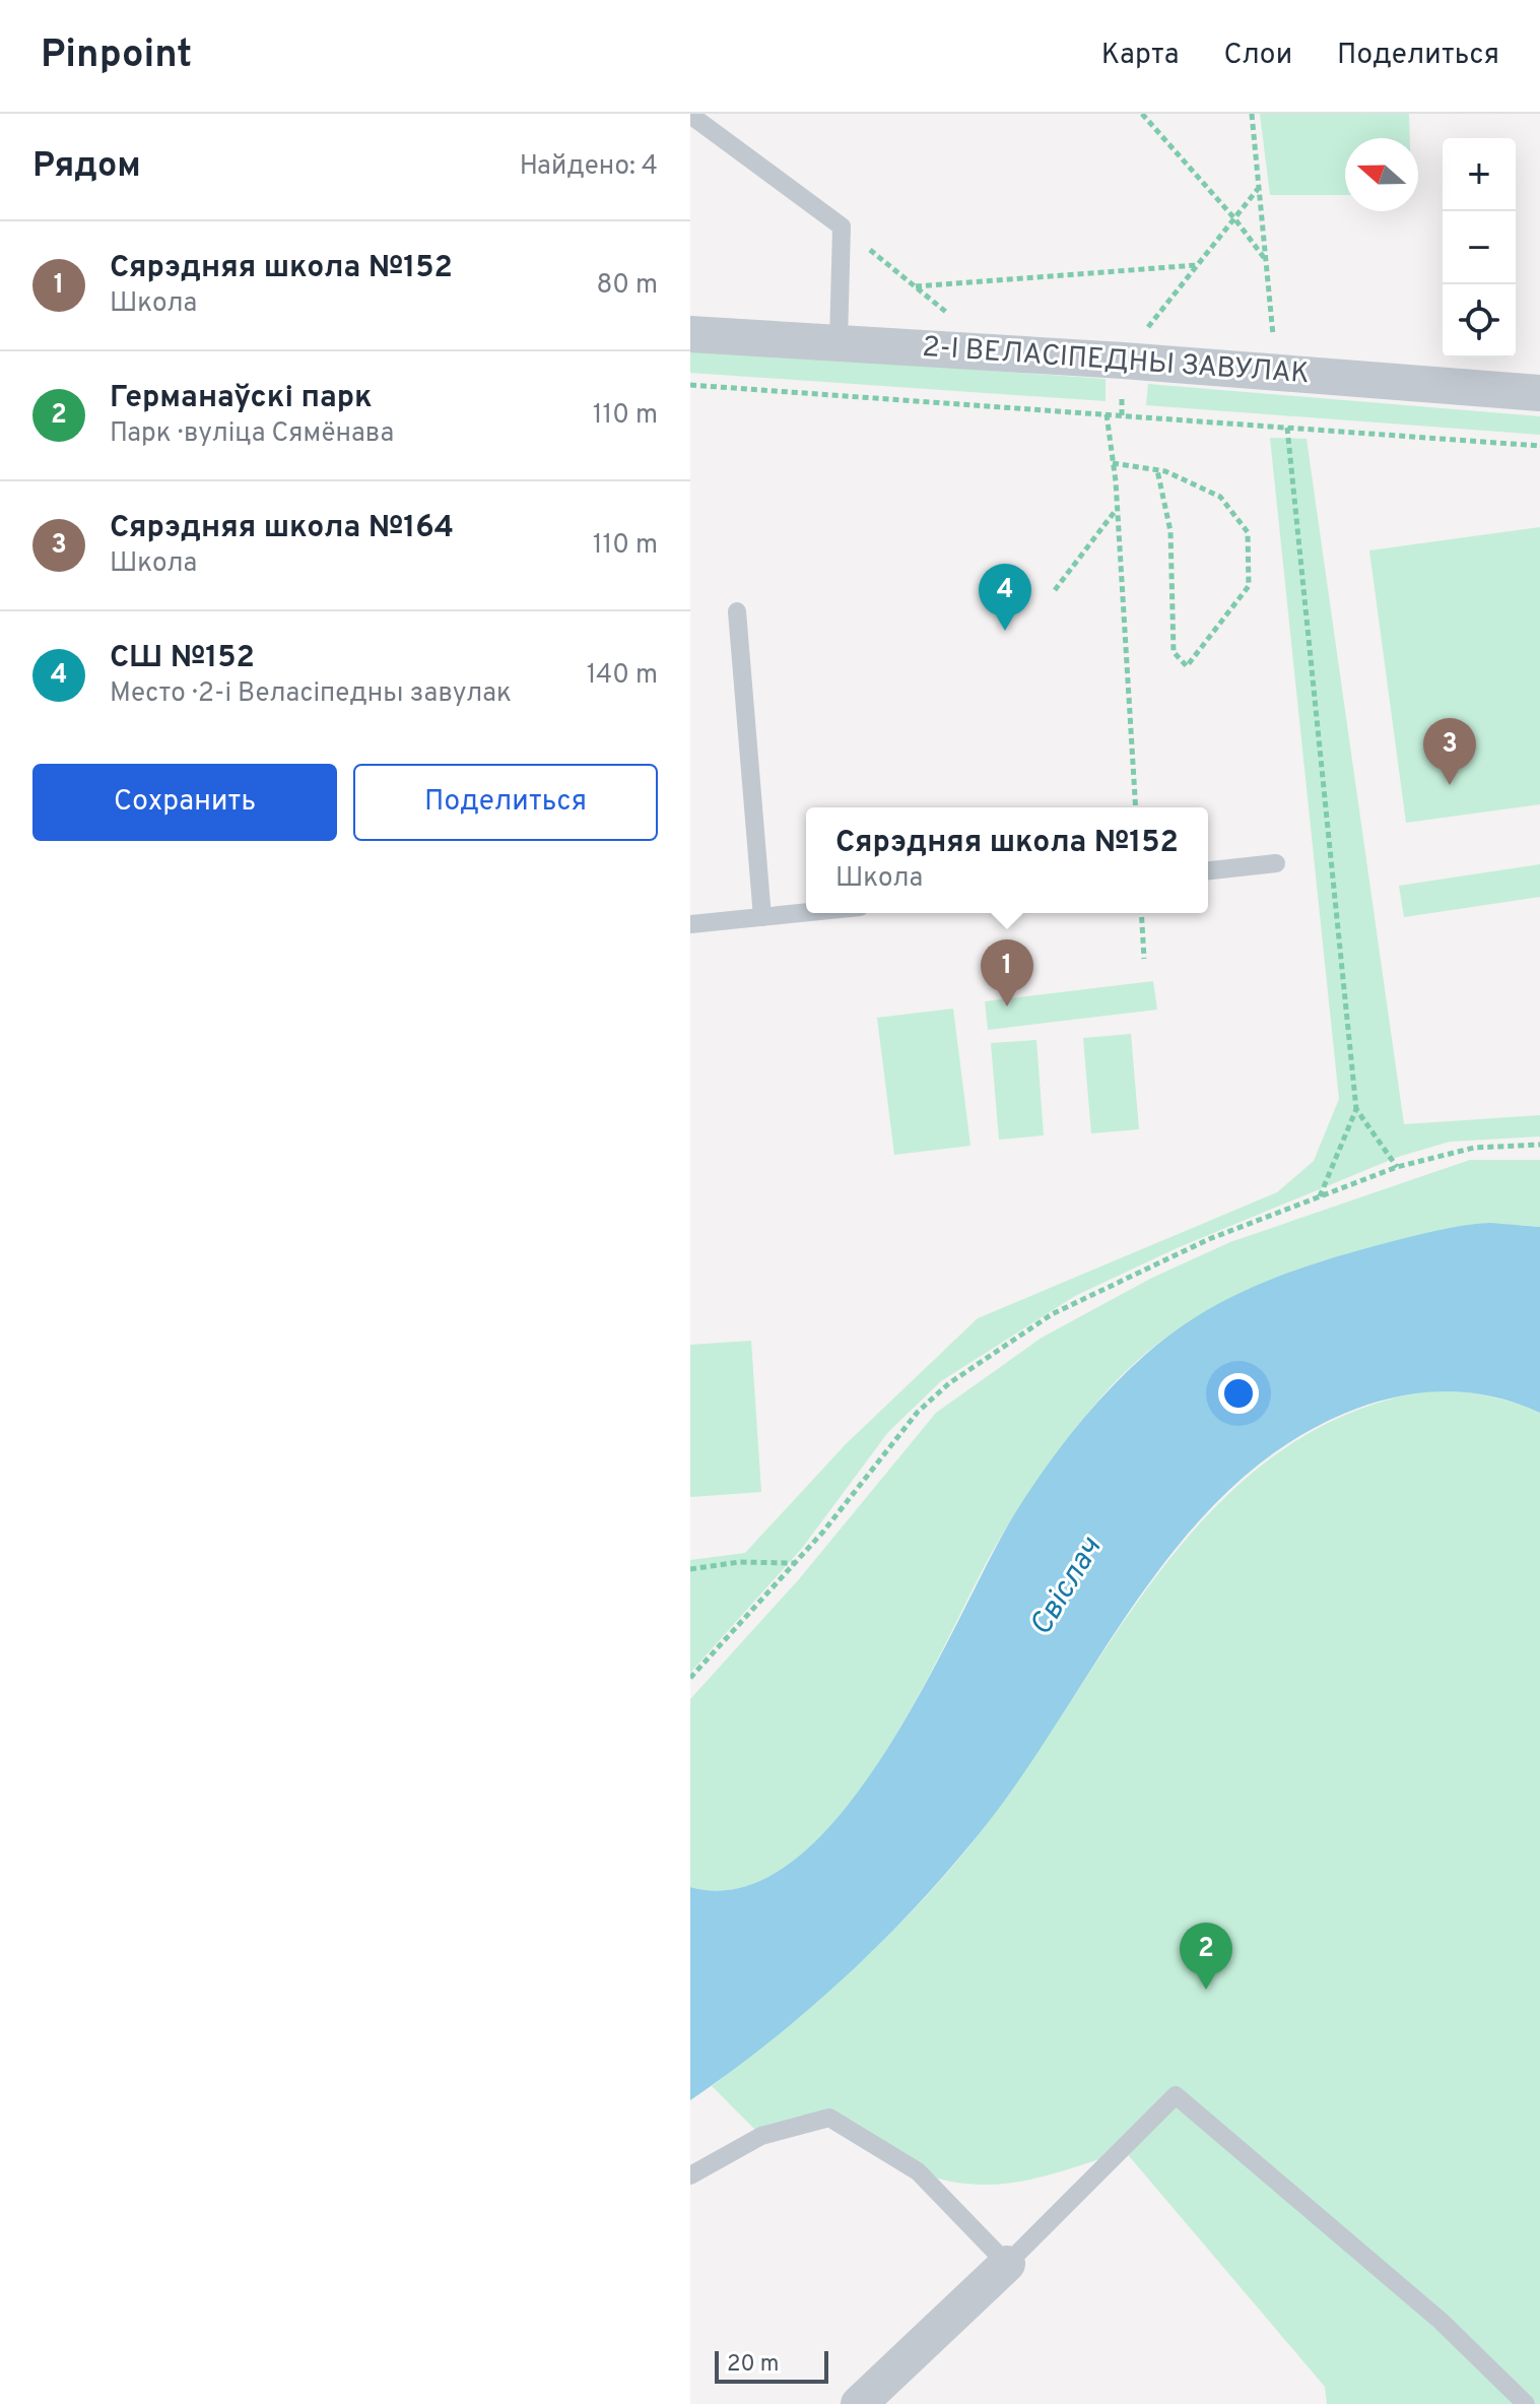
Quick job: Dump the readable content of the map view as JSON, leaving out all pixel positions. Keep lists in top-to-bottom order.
{
  "streets": {
    "street": ["2-І ВЕЛАСІПЕДНЫ ЗАВУЛАК"]
  },
  "water": ["Свіслач"],
  "scale_bar": "20 m",
  "north": "left",
  "page": {
    "header": "Pinpoint",
    "nav": ["Карта", "Слои", "Поделиться"],
    "heading": ["Рядом", "Найдено: 4"],
    "map_buttons": ["+", "−"],
    "list": [
      {
        "mark": "1",
        "name": "Сярэдняя школа №152",
        "note": "Школа",
        "value": "80 m"
      },
      {
        "mark": "2",
        "name": "Германаўскі парк",
        "note": "Парк · вуліца Сямёнава",
        "value": "110 m"
      },
      {
        "mark": "3",
        "name": "Сярэдняя школа №164",
        "note": "Школа",
        "value": "110 m"
      },
      {
        "mark": "4",
        "name": "СШ №152",
        "note": "Место · 2-і Веласіпедны завулак",
        "value": "140 m"
      }
    ],
    "pins": [
      "4",
      "3",
      "1",
      "2"
    ],
    "buttons": ["Сохранить", "Поделиться"],
    "popup": ["Сярэдняя школа №152", "Школа"],
    "scale": "20 m"
  }
}
